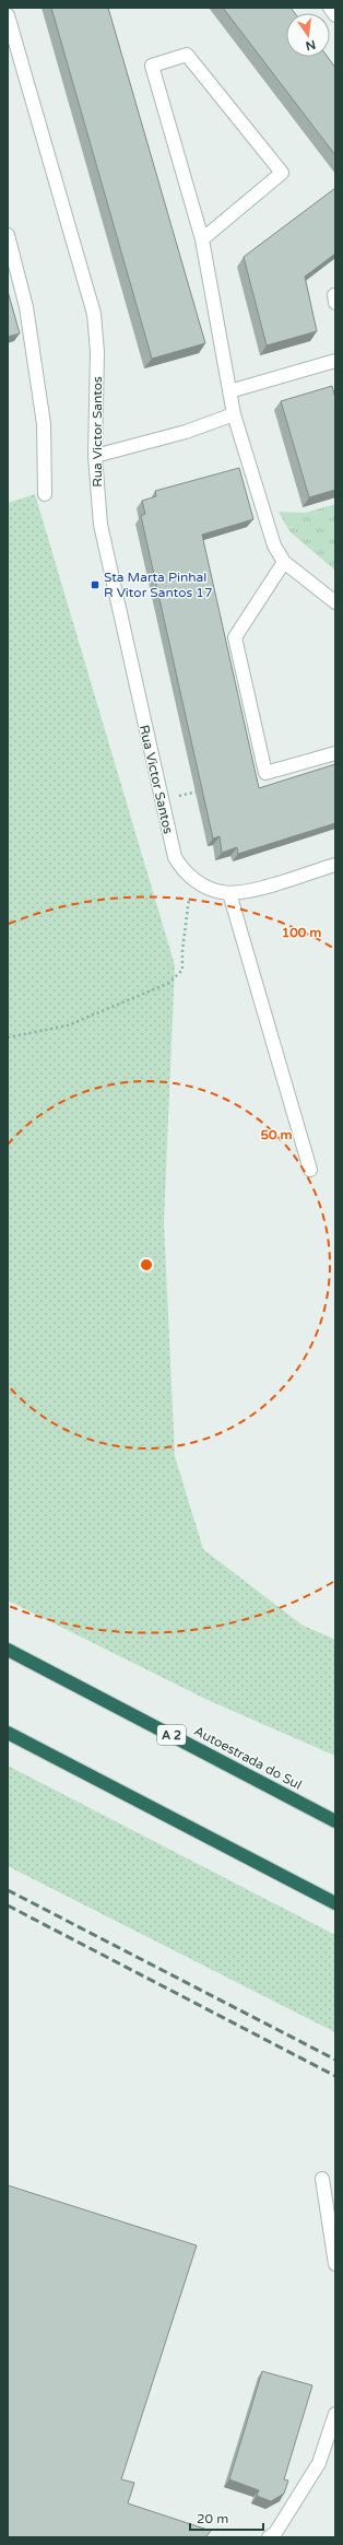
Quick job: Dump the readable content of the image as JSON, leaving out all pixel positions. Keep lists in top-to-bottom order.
{
  "streets": {
    "highway": ["A 2", "Autoestrada do Sul"],
    "street": ["Rua Victor Santos"]
  },
  "places": {
    "transit": ["Sta Marta Pinhal R Vitor Santos 17"]
  },
  "scale_bar": "20 m",
  "north": "bottom",
  "rings": ["100 m", "50 m"]
}
